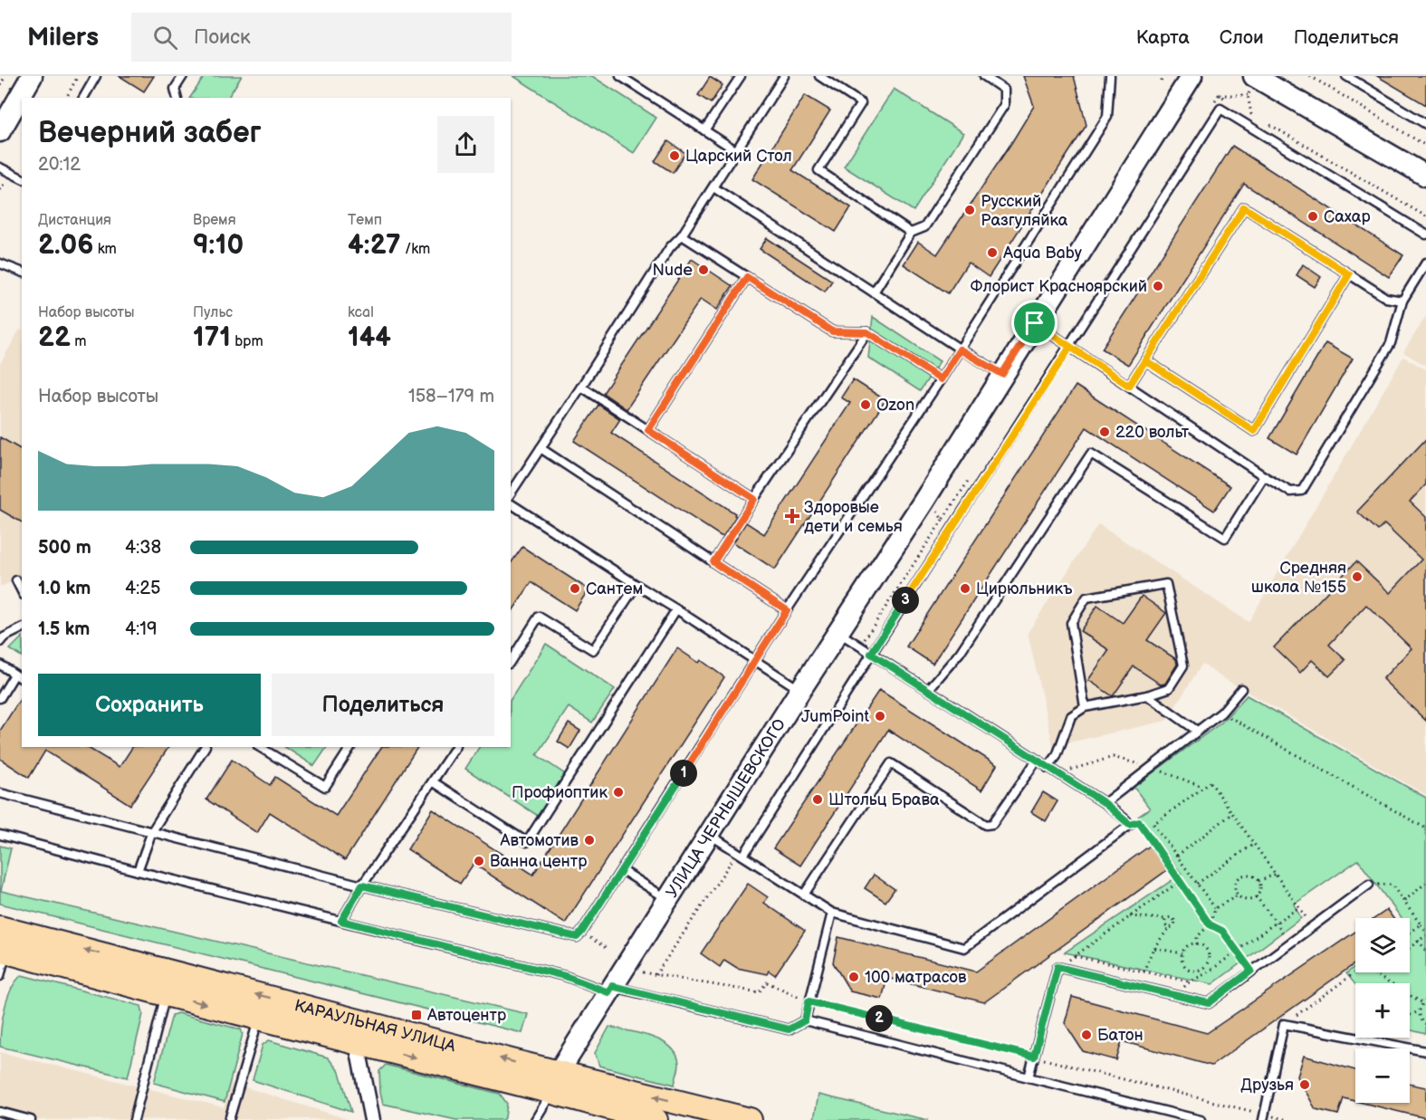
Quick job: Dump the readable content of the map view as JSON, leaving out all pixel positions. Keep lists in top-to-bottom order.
{
  "streets": {
    "main road": ["УЛИЦА ЧЕРНЫШЕВСКОГО", "КАРАУЛЬНАЯ УЛИЦА"]
  },
  "crossings": [
    ["УЛИЦА ЧЕРНЫШЕВСКОГО", "КАРАУЛЬНАЯ УЛИЦА"]
  ],
  "places": {
    "other": [
      "Царский Стол",
      "Русский Разгуляйка",
      "Сахар",
      "Aqua Baby",
      "Nude",
      "Флорист Красноярский",
      "Ozon",
      "220 вольт",
      "Средняя школа №155",
      "Сантем",
      "Цирюльникъ",
      "JumPoint",
      "Профиоптик",
      "Штольц Брава",
      "Автомотив",
      "Ванна центр",
      "100 матрасов",
      "Батон",
      "Друзья"
    ],
    "health": ["Здоровые дети и семья"],
    "transit": ["Автоцентр"]
  },
  "page": {
    "header": "Milers",
    "search": "Поиск",
    "nav": ["Карта", "Слои", "Поделиться"],
    "heading": ["Вечерний забег", "20:12"],
    "stats": [
      ["Дистанция", "2.06 km"],
      ["Время", "9:10"],
      ["Темп", "4:27 /km"],
      ["Набор высоты", "22 m"],
      ["Пульс", "171 bpm"],
      ["kcal", "144"]
    ],
    "chart": ["Набор высоты", "158–179 m"],
    "list": [
      {
        "name": "500 m",
        "note": "4:38"
      },
      {
        "name": "1.0 km",
        "note": "4:25"
      },
      {
        "name": "1.5 km",
        "note": "4:19"
      }
    ],
    "pins": ["3", "1", "2"],
    "buttons": ["Сохранить", "Поделиться"],
    "map_buttons": ["+", "−"]
  }
}
